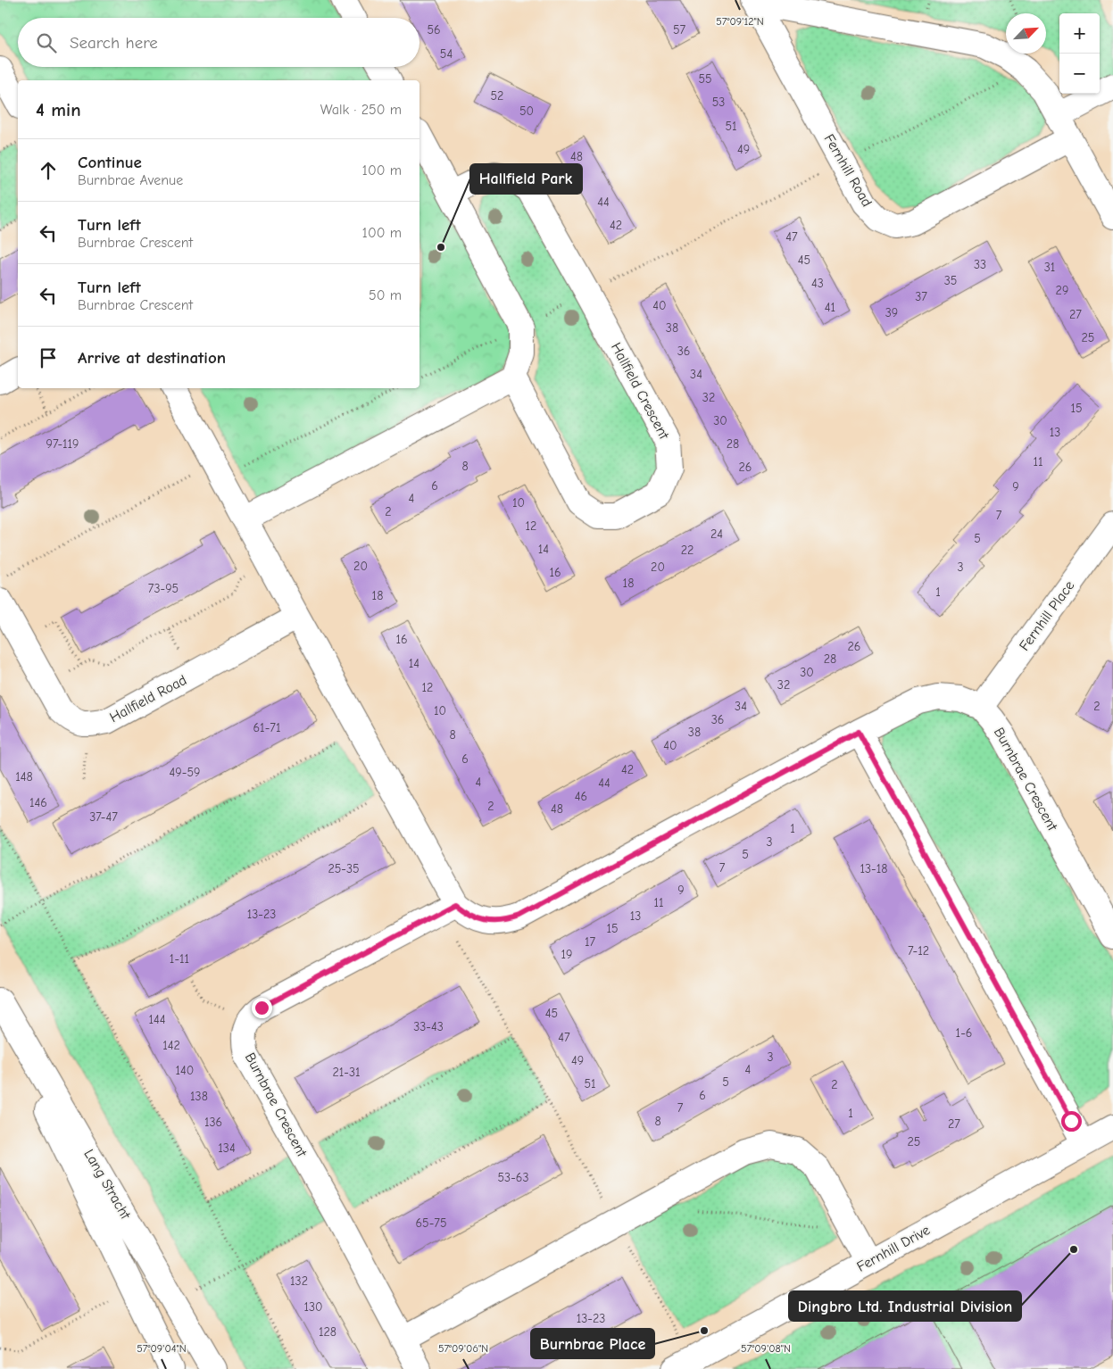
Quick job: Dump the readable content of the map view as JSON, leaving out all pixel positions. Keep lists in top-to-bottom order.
{
  "streets": {
    "street": [
      "Fernhill Road",
      "Hallfield Crescent",
      "Fernhill Place",
      "Hallfield Road",
      "Burnbrae Crescent",
      "Lang Stracht",
      "Fernhill Drive"
    ]
  },
  "crossings": [
    ["Fernhill Place", "Burnbrae Crescent"]
  ],
  "places": ["Hallfield Park", "Dingbro Ltd. Industrial Division", "Burnbrae Place"],
  "house_numbers": [
    "56",
    "57",
    "54",
    "55",
    "52",
    "53",
    "50",
    "51",
    "49",
    "48",
    "44",
    "42",
    "47",
    "45",
    "33",
    "31",
    "35",
    "43",
    "29",
    "37",
    "40",
    "41",
    "39",
    "27",
    "38",
    "25",
    "36",
    "34",
    "32",
    "15",
    "30",
    "13",
    "97-119",
    "28",
    "11",
    "8",
    "26",
    "6",
    "9",
    "4",
    "10",
    "2",
    "7",
    "12",
    "24",
    "5",
    "14",
    "22",
    "20",
    "20",
    "3",
    "16",
    "18",
    "73-95",
    "1",
    "18",
    "16",
    "26",
    "28",
    "14",
    "30",
    "32",
    "12",
    "34",
    "2",
    "10",
    "36",
    "61-71",
    "38",
    "8",
    "40",
    "6",
    "42",
    "49-59",
    "148",
    "4",
    "44",
    "46",
    "146",
    "2",
    "48",
    "37-47",
    "1",
    "3",
    "5",
    "7",
    "25-35",
    "13-18",
    "9",
    "11",
    "13-23",
    "13",
    "15",
    "17",
    "7-12",
    "19",
    "1-11",
    "45",
    "144",
    "33-43",
    "1-6",
    "47",
    "142",
    "3",
    "49",
    "4",
    "140",
    "21-31",
    "5",
    "51",
    "2",
    "6",
    "138",
    "7",
    "1",
    "8",
    "136",
    "27",
    "25",
    "134",
    "53-63",
    "65-75",
    "132",
    "130",
    "13-23",
    "128"
  ],
  "north": "top right",
  "page": {
    "map_buttons": ["+", "−"],
    "search": "Search here",
    "heading": ["4 min", "Walk · 250 m"],
    "list": [
      ["Continue", "Burnbrae Avenue", "100 m"],
      ["Turn left", "Burnbrae Crescent", "100 m"],
      ["Turn left", "Burnbrae Crescent", "50 m"],
      "Arrive at destination"
    ]
  },
  "coordinates": [
    "57°09'12\"N",
    "57°09'04\"N",
    "57°09'06\"N",
    "57°09'08\"N"
  ]
}
